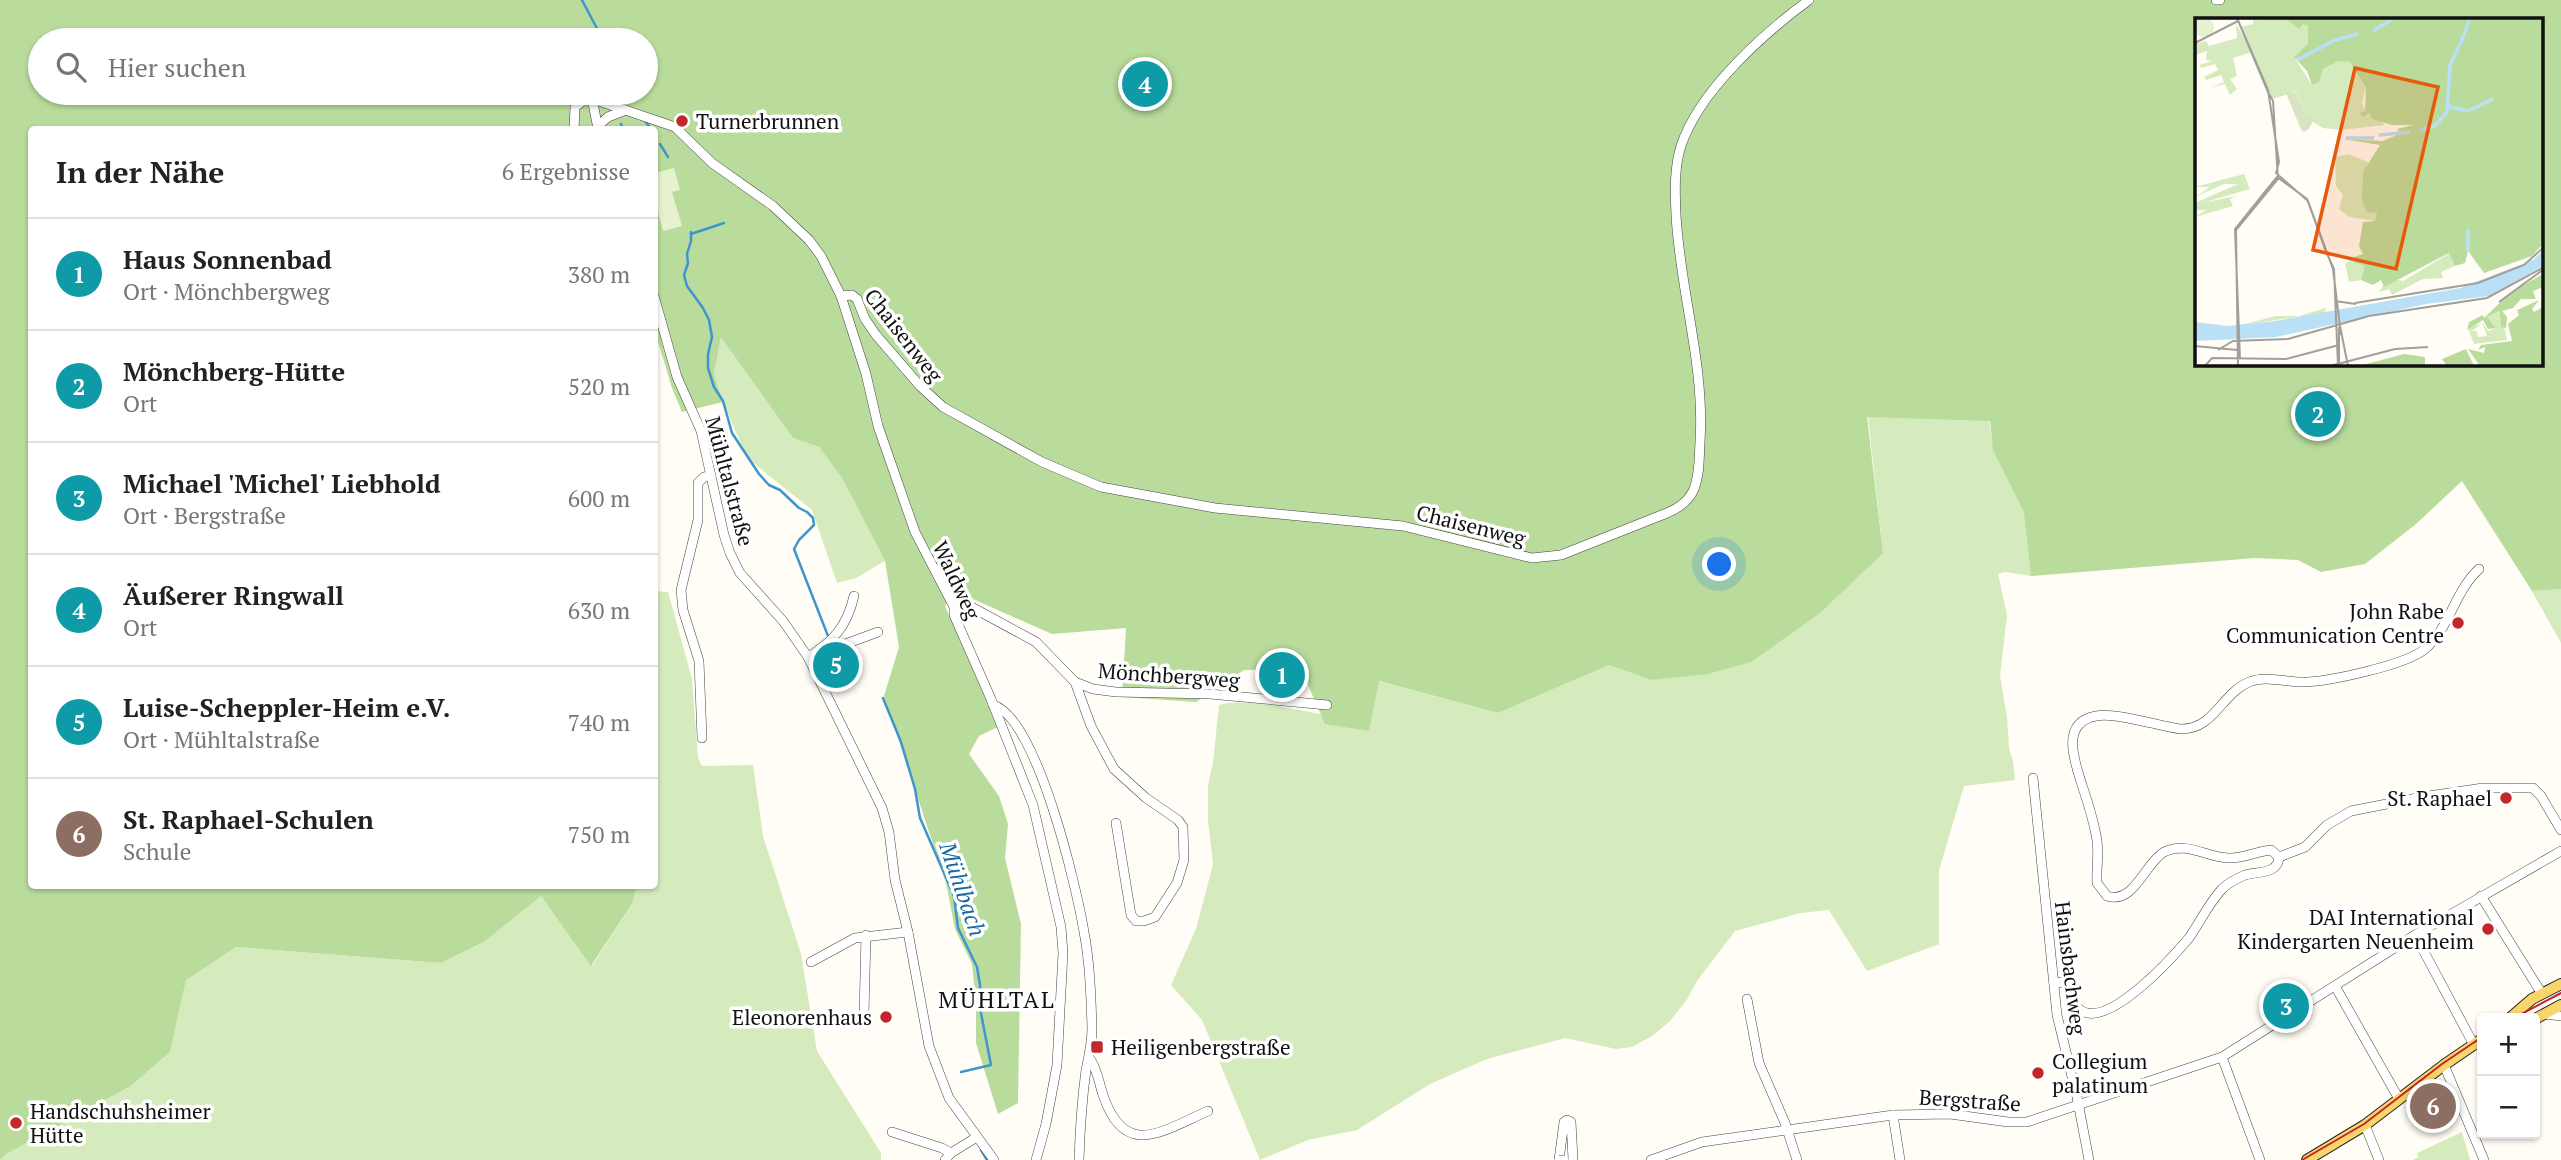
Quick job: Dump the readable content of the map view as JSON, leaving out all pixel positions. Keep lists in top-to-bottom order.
{
  "streets": {
    "street": [
      "Chaisenweg",
      "Mühltalstraße",
      "Waldweg",
      "Mönchbergweg",
      "Hainsbachweg",
      "Bergstraße"
    ]
  },
  "crossings": [
    ["Chaisenweg", "Waldweg"],
    ["Waldweg", "Mönchbergweg"],
    ["Hainsbachweg", "Bergstraße"]
  ],
  "districts": ["MÜHLTAL"],
  "water": ["Mühlbach"],
  "places": {
    "other": [
      "Turnerbrunnen",
      "John Rabe Communication Centre",
      "St. Raphael",
      "DAI International Kindergarten Neuenheim",
      "Eleonorenhaus",
      "Collegium palatinum",
      "Handschuhsheimer Hütte"
    ],
    "transit": ["Heiligenbergstraße"]
  },
  "page": {
    "search": "Hier suchen",
    "pins": [
      "4",
      "2",
      "5",
      "1",
      "3",
      "6"
    ],
    "heading": ["In der Nähe", "6 Ergebnisse"],
    "list": [
      {
        "mark": "1",
        "name": "Haus Sonnenbad",
        "note": "Ort · Mönchbergweg",
        "value": "380 m"
      },
      {
        "mark": "2",
        "name": "Mönchberg-Hütte",
        "note": "Ort",
        "value": "520 m"
      },
      {
        "mark": "3",
        "name": "Michael 'Michel' Liebhold",
        "note": "Ort · Bergstraße",
        "value": "600 m"
      },
      {
        "mark": "4",
        "name": "Äußerer Ringwall",
        "note": "Ort",
        "value": "630 m"
      },
      {
        "mark": "5",
        "name": "Luise-Scheppler-Heim e.V.",
        "note": "Ort · Mühltalstraße",
        "value": "740 m"
      },
      {
        "mark": "6",
        "name": "St. Raphael-Schulen",
        "note": "Schule",
        "value": "750 m"
      }
    ],
    "map_buttons": ["+", "−"]
  }
}
